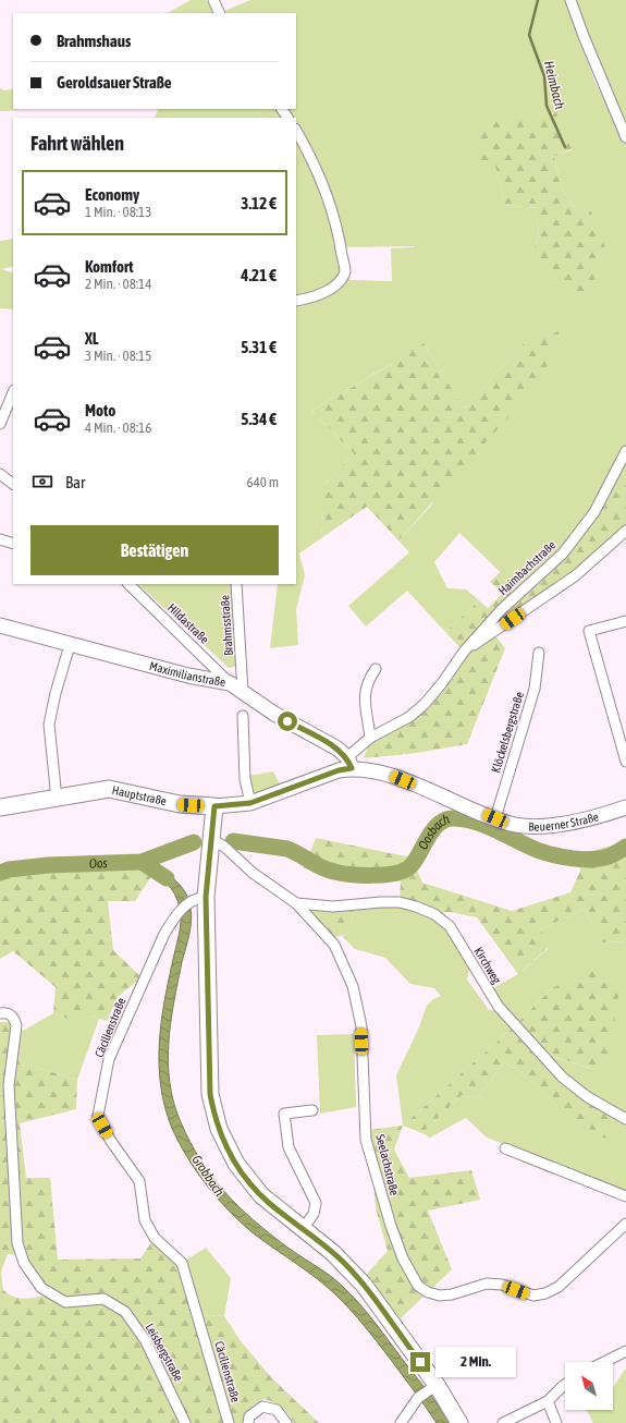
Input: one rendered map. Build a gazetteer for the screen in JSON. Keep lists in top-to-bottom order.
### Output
{
  "streets": {
    "main road": ["Maximilianstraße", "Hauptstraße", "Beuerner Straße"],
    "street": [
      "Haimbachstraße",
      "Hildastraße",
      "Brahmsstraße",
      "Klöckelsbergstraße",
      "Kirchweg",
      "Cäcilienstraße",
      "Seelachstraße",
      "Leisbergstraße"
    ]
  },
  "crossings": [
    ["Haimbachstraße", "Maximilianstraße"],
    ["Haimbachstraße", "Hauptstraße"],
    ["Haimbachstraße", "Beuerner Straße"],
    ["Hildastraße", "Maximilianstraße"],
    ["Brahmsstraße", "Maximilianstraße"],
    ["Maximilianstraße", "Hauptstraße"],
    ["Maximilianstraße", "Beuerner Straße"],
    ["Klöckelsbergstraße", "Beuerner Straße"],
    ["Hauptstraße", "Beuerner Straße"],
    ["Kirchweg", "Seelachstraße"]
  ],
  "water": [
    "Heimbach",
    "Oosbach",
    "Oos",
    "Grobbach"
  ],
  "north": "top left",
  "page": {
    "banner": ["Brahmshaus", "Geroldsauer Straße"],
    "heading": "Fahrt wählen",
    "list": [
      {
        "name": "Economy",
        "note": "1 Min. · 08:13",
        "value": "3.12 €"
      },
      {
        "name": "Komfort",
        "note": "2 Min. · 08:14",
        "value": "4.21 €"
      },
      {
        "name": "XL",
        "note": "3 Min. · 08:15",
        "value": "5.31 €"
      },
      {
        "name": "Moto",
        "note": "4 Min. · 08:16",
        "value": "5.34 €"
      }
    ],
    "pay": ["Bar", "640 m"],
    "buttons": "Bestätigen",
    "bubble": "2 Min."
  }
}
